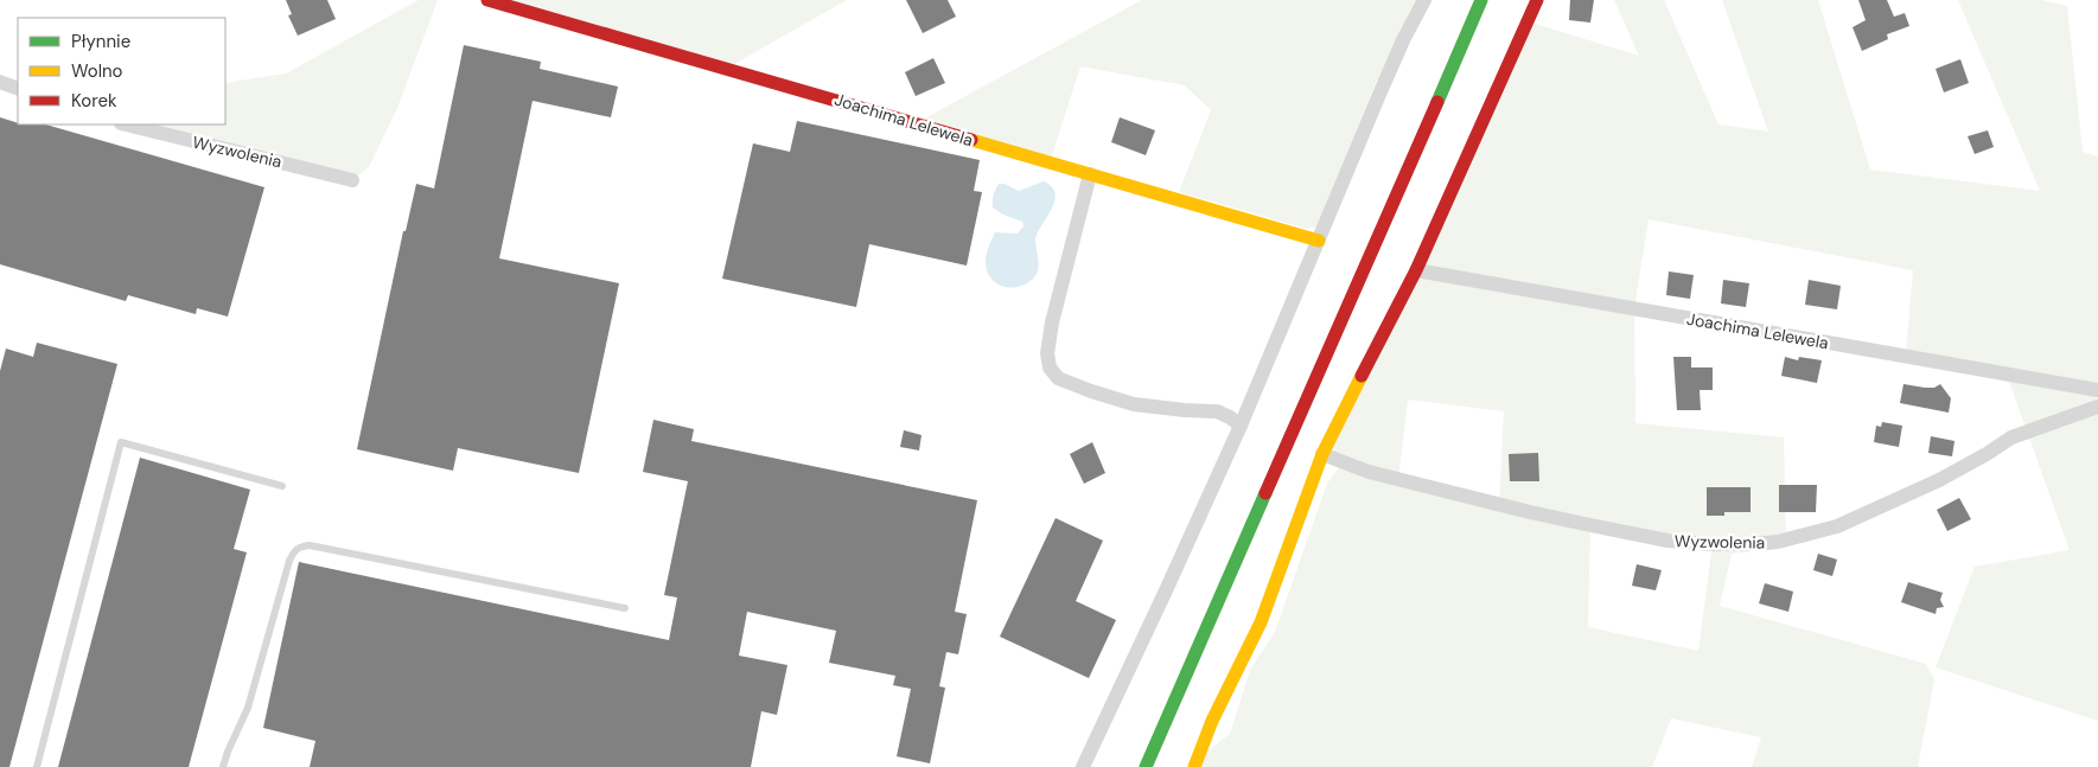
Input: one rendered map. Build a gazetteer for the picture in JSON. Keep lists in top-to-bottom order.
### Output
{
  "streets": {
    "main road": ["Joachima Lelewela"],
    "street": ["Wyzwolenia"]
  },
  "legend": ["Płynnie", "Wolno", "Korek"]
}
